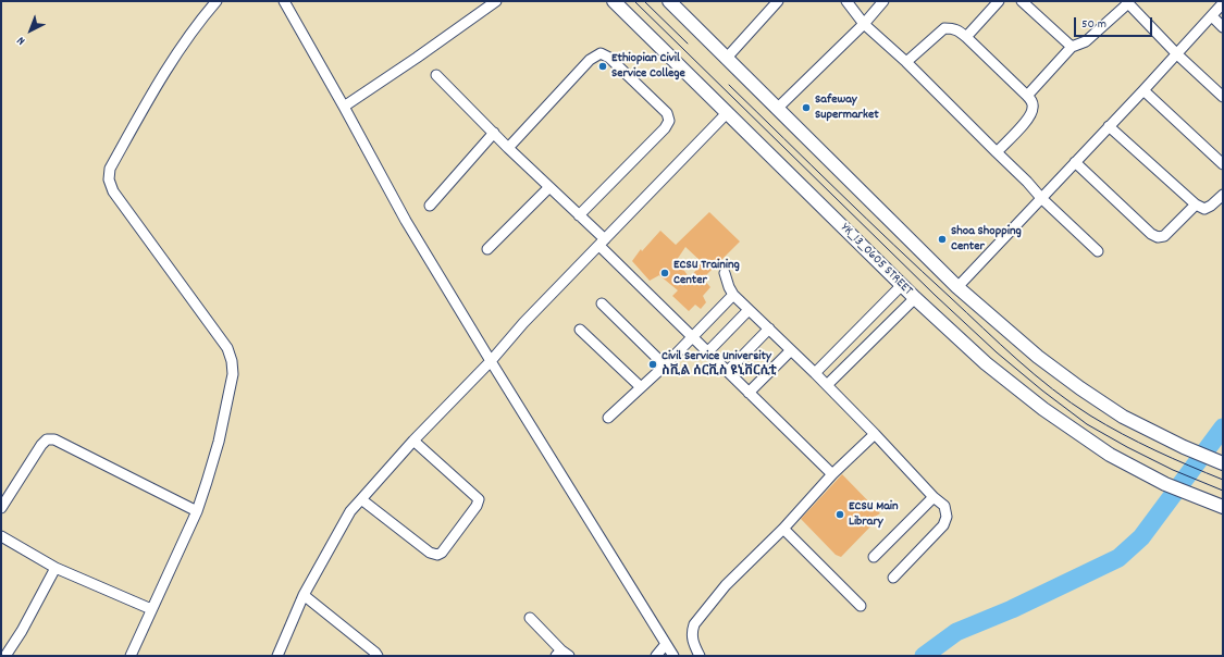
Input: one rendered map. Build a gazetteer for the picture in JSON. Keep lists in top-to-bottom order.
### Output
{
  "streets": {
    "main road": ["YK_13_0605 STREET"]
  },
  "places": [
    "Ethiopian Civil Service College",
    "Safeway Supermarket",
    "Shoa Shopping Center",
    "ECSU Training Center",
    "Civil Service University ስቪል ሰርቪስ ዩኒቨርሲቲ",
    "ECSU Main Library"
  ],
  "scale_bar": "50 m",
  "north": "bottom left"
}
